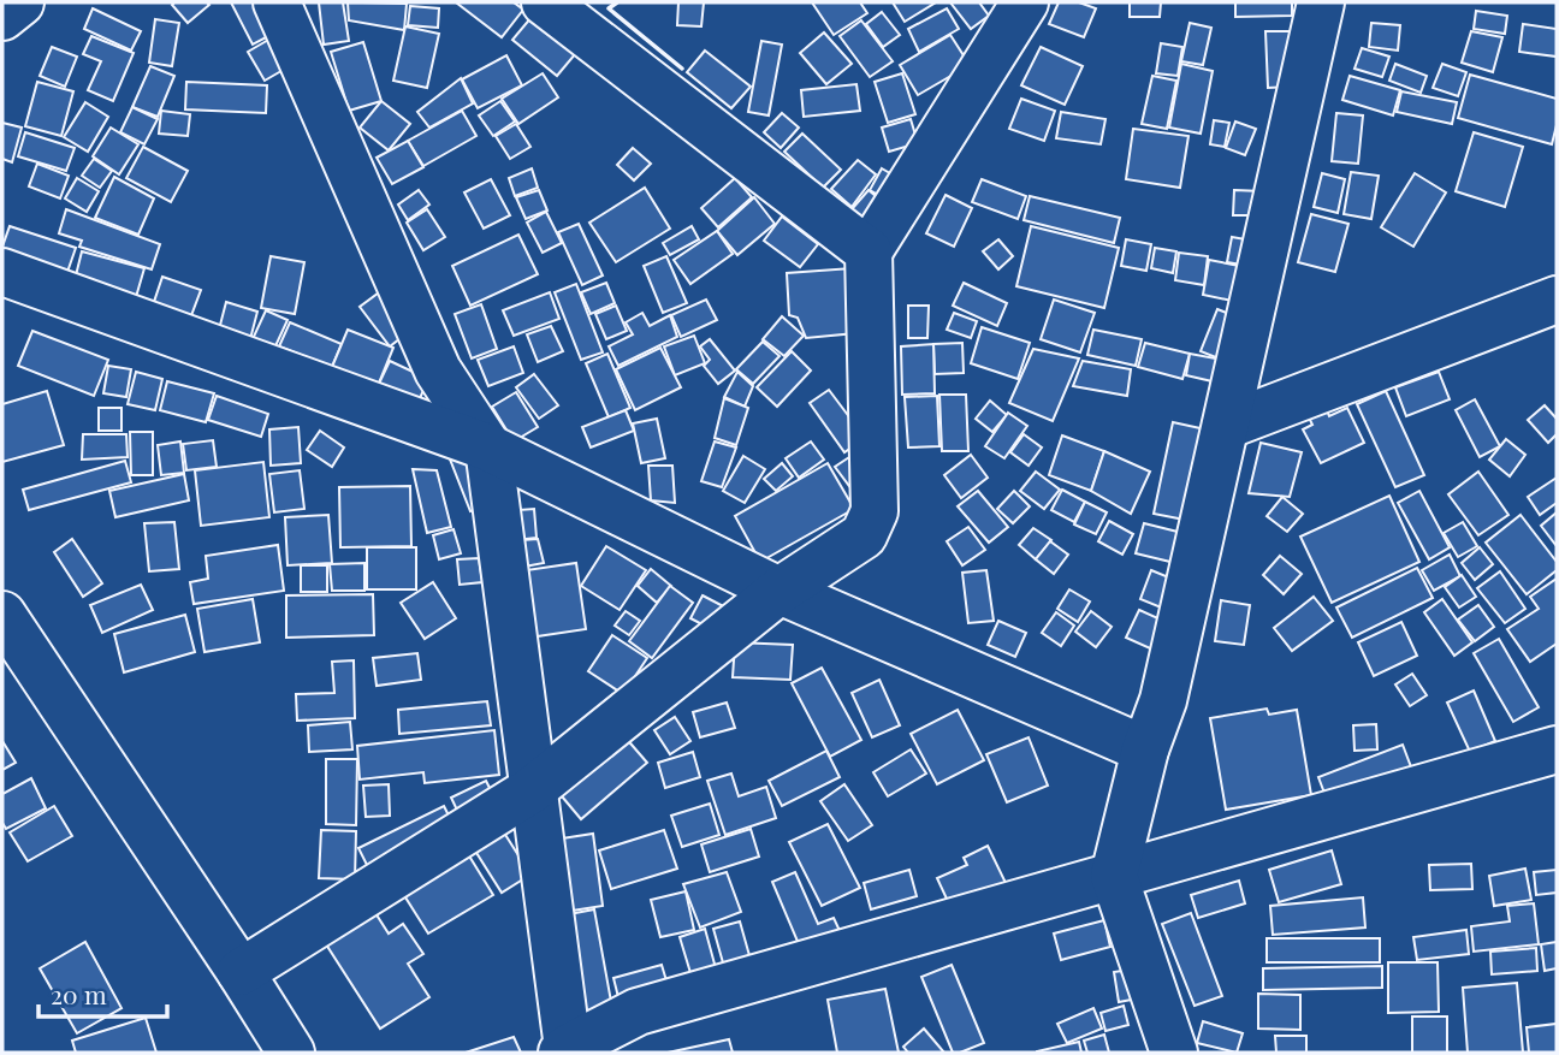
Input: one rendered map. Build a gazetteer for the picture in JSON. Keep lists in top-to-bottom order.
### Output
{
  "scale_bar": "20 m"
}
